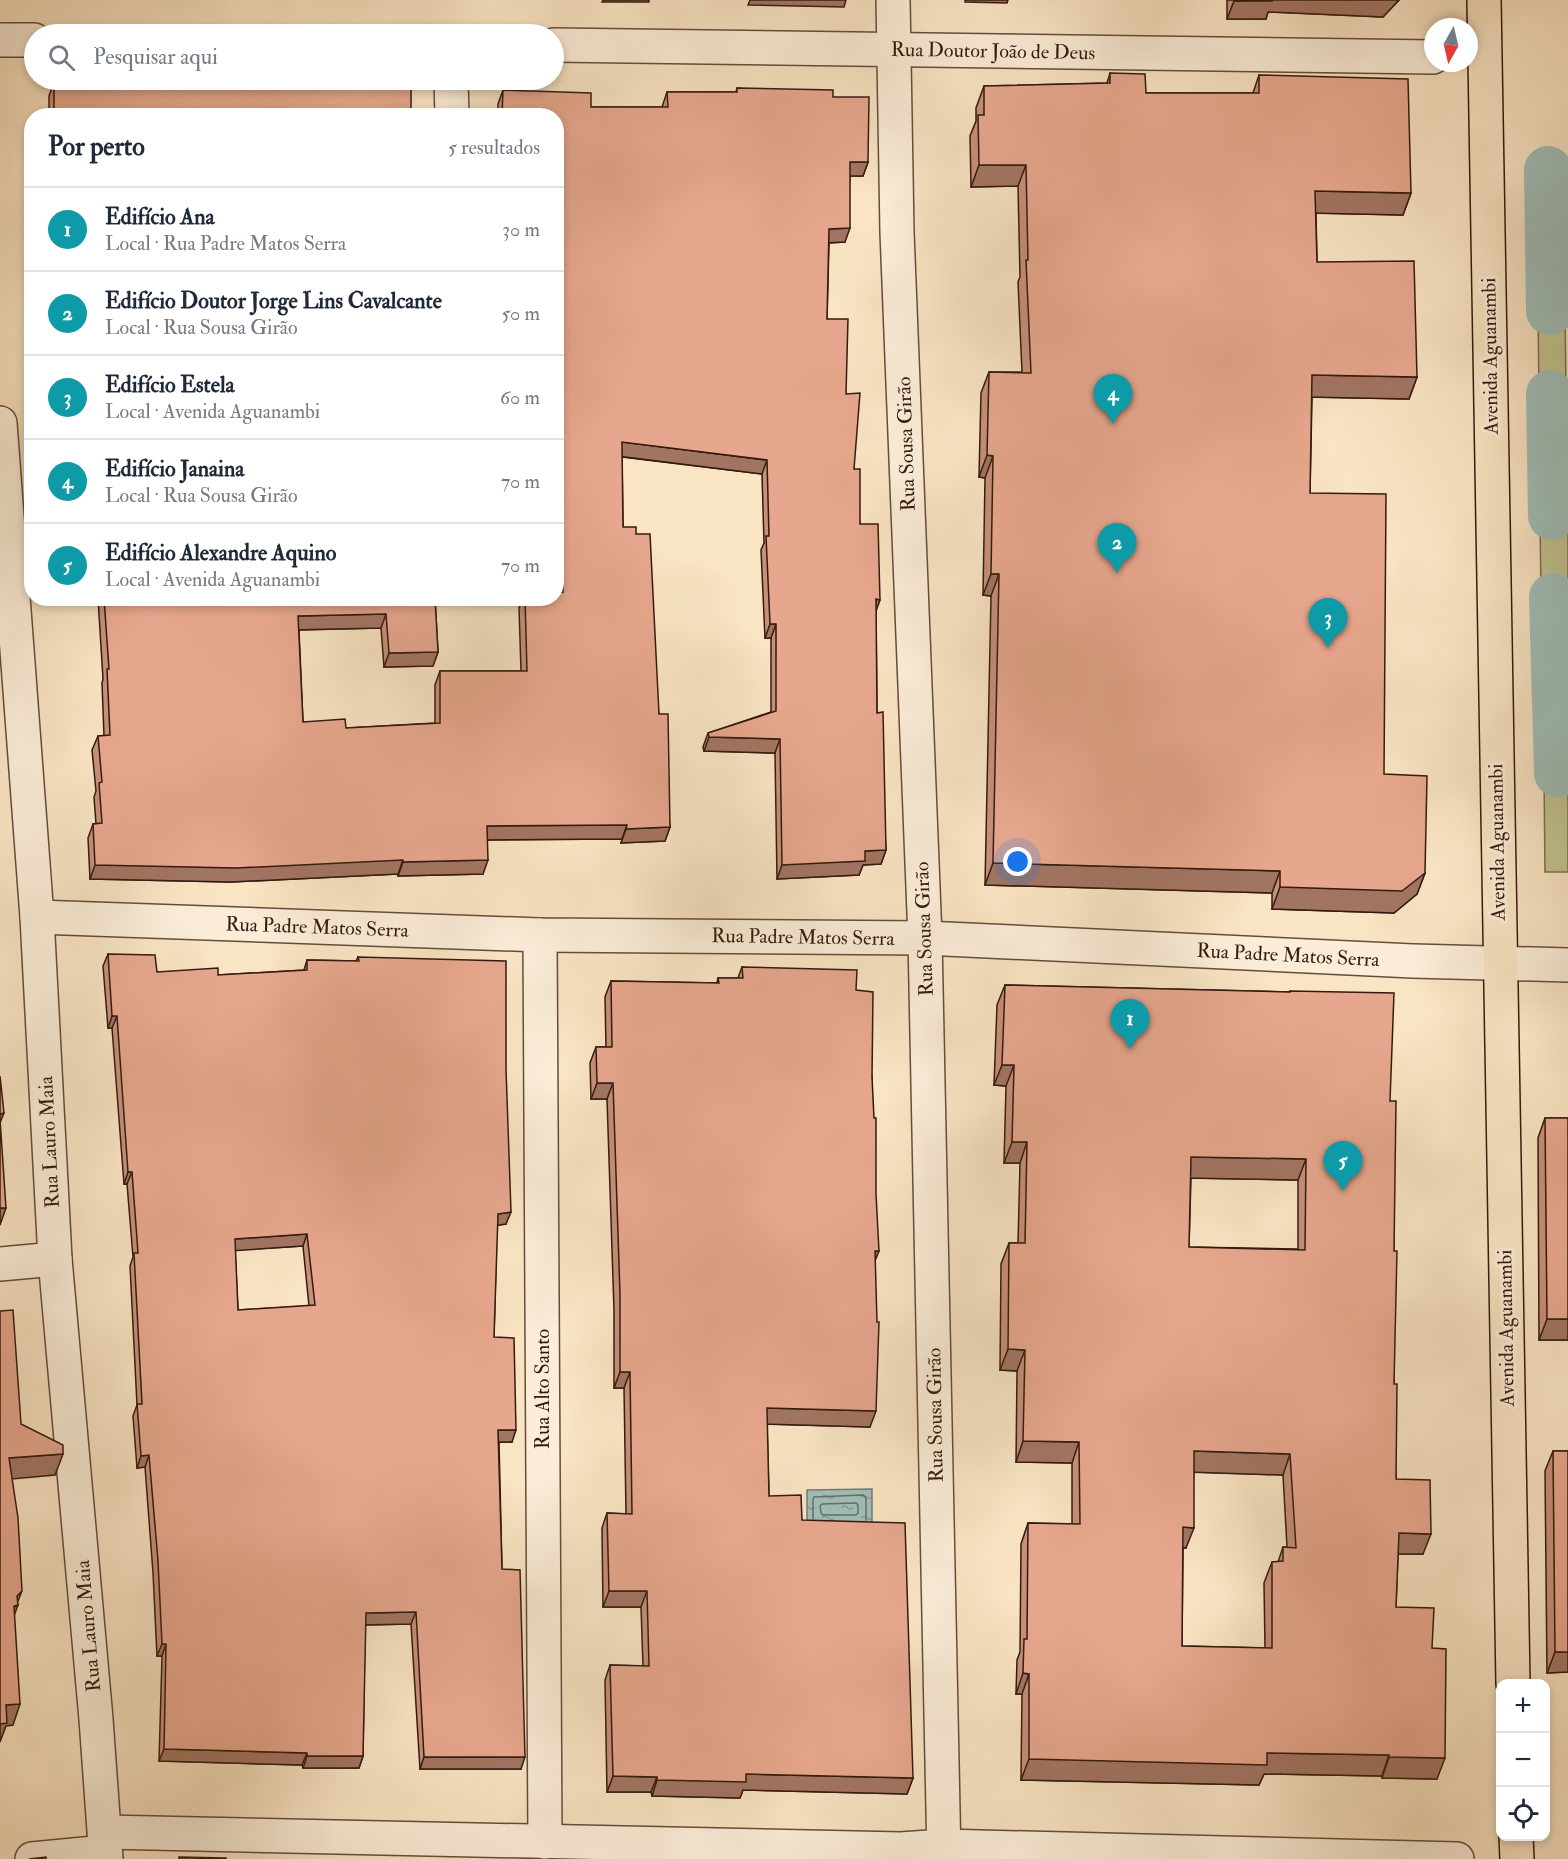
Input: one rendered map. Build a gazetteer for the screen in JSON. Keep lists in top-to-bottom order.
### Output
{
  "streets": {
    "main road": ["Avenida Aguanambi"],
    "street": [
      "Rua Doutor João de Deus",
      "Rua Sousa Girão",
      "Rua Padre Matos Serra",
      "Rua Lauro Maia",
      "Rua Alto Santo"
    ]
  },
  "crossings": [
    ["Rua Doutor João de Deus", "Rua Sousa Girão"],
    ["Avenida Aguanambi", "Rua Padre Matos Serra"],
    ["Rua Sousa Girão", "Rua Padre Matos Serra"],
    ["Rua Padre Matos Serra", "Rua Lauro Maia"],
    ["Rua Padre Matos Serra", "Rua Alto Santo"]
  ],
  "north": "bottom",
  "page": {
    "search": "Pesquisar aqui",
    "heading": ["Por perto", "5 resultados"],
    "list": [
      {
        "mark": "1",
        "name": "Edifício Ana",
        "note": "Local · Rua Padre Matos Serra",
        "value": "30 m"
      },
      {
        "mark": "2",
        "name": "Edifício Doutor Jorge Lins Cavalcante",
        "note": "Local · Rua Sousa Girão",
        "value": "50 m"
      },
      {
        "mark": "3",
        "name": "Edifício Estela",
        "note": "Local · Avenida Aguanambi",
        "value": "60 m"
      },
      {
        "mark": "4",
        "name": "Edifício Janaina",
        "note": "Local · Rua Sousa Girão",
        "value": "70 m"
      },
      {
        "mark": "5",
        "name": "Edifício Alexandre Aquino",
        "note": "Local · Avenida Aguanambi",
        "value": "70 m"
      }
    ],
    "pins": [
      "4",
      "2",
      "3",
      "1",
      "5"
    ],
    "map_buttons": ["+", "−"]
  }
}
